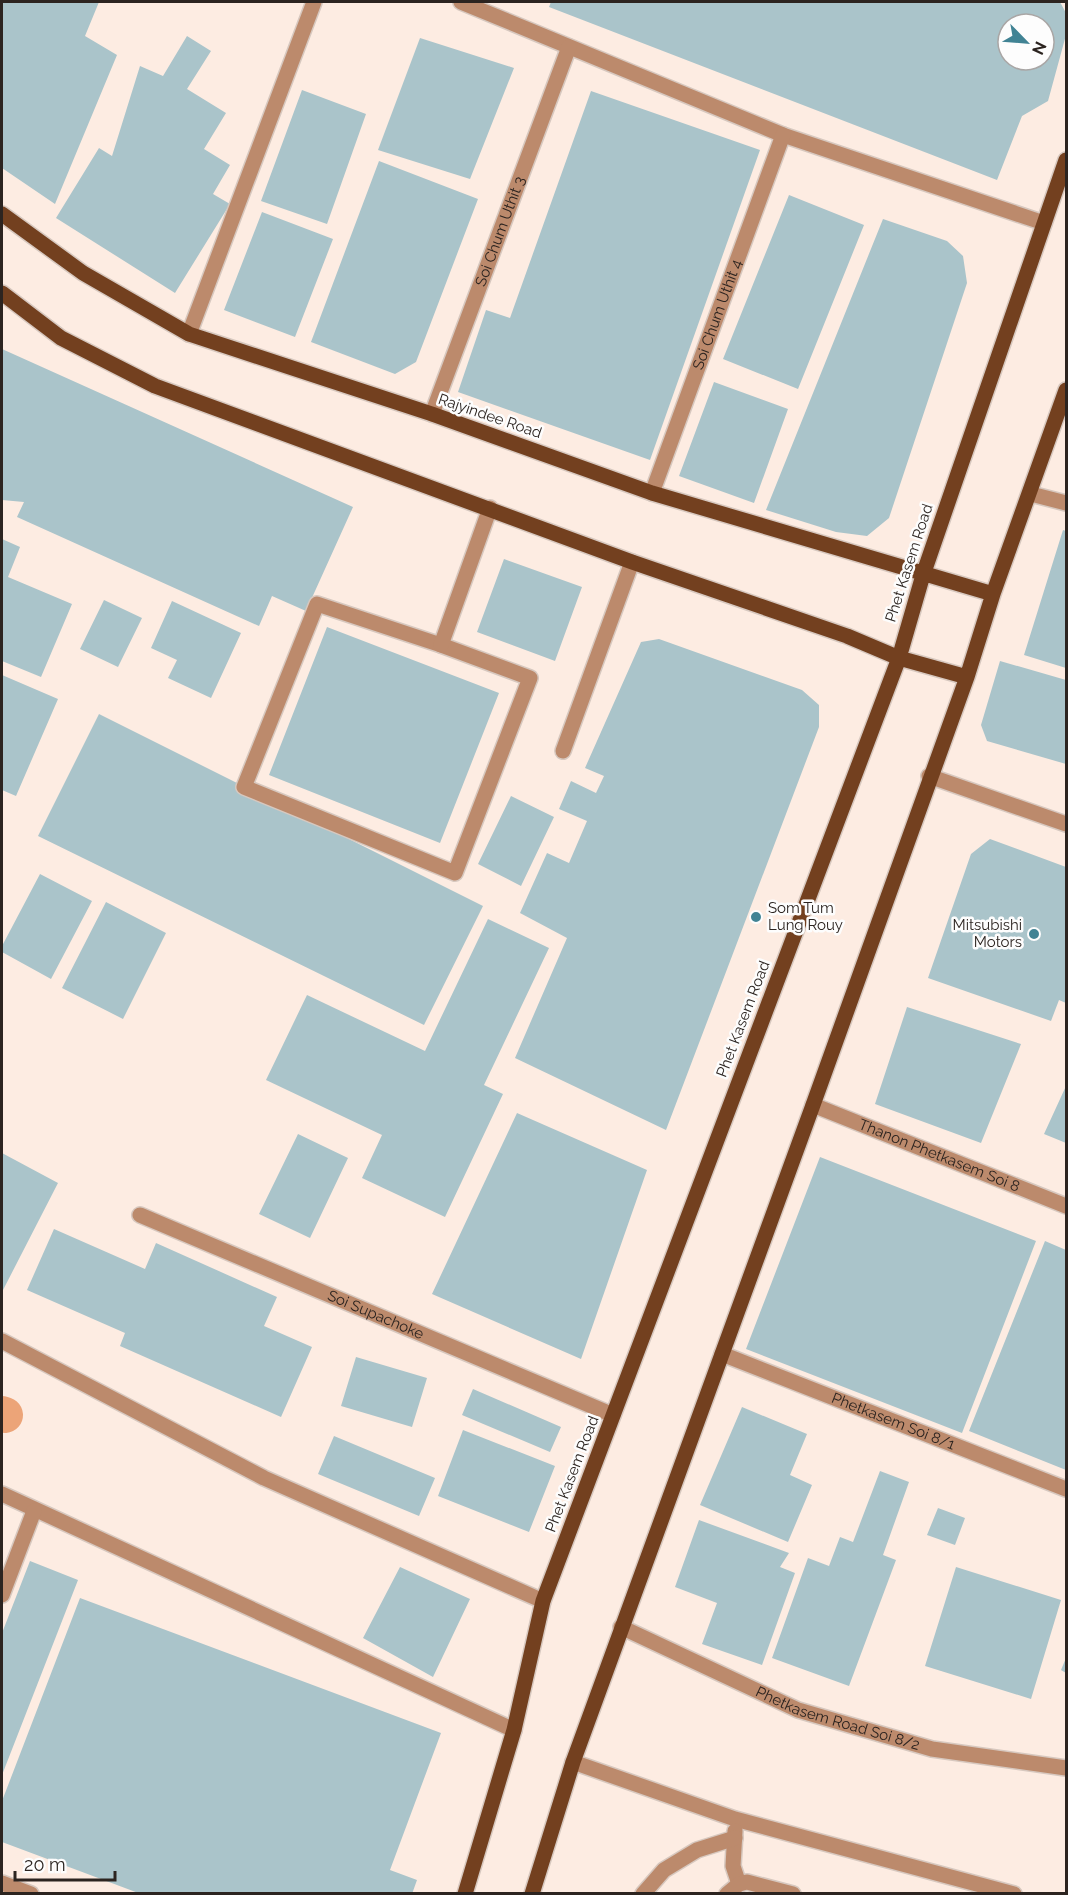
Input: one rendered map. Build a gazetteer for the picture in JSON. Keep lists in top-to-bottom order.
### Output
{
  "streets": {
    "main road": ["Rajyindee Road", "Phet Kasem Road"],
    "street": [
      "Soi Chum Uthit 3",
      "Soi Chum Uthit 4",
      "Thanon Phetkasem Soi 8",
      "Soi Supachoke",
      "Phetkasem Soi 8/1",
      "Phetkasem Road Soi 8/2"
    ]
  },
  "crossings": [
    ["Soi Chum Uthit 3", "Rajyindee Road"],
    ["Soi Chum Uthit 4", "Rajyindee Road"],
    ["Rajyindee Road", "Phet Kasem Road"],
    ["Phet Kasem Road", "Soi Supachoke"]
  ],
  "places": ["Som Tum Lung Rouy", "Mitsubishi Motors"],
  "scale_bar": "20 m",
  "north": "bottom right"
}
